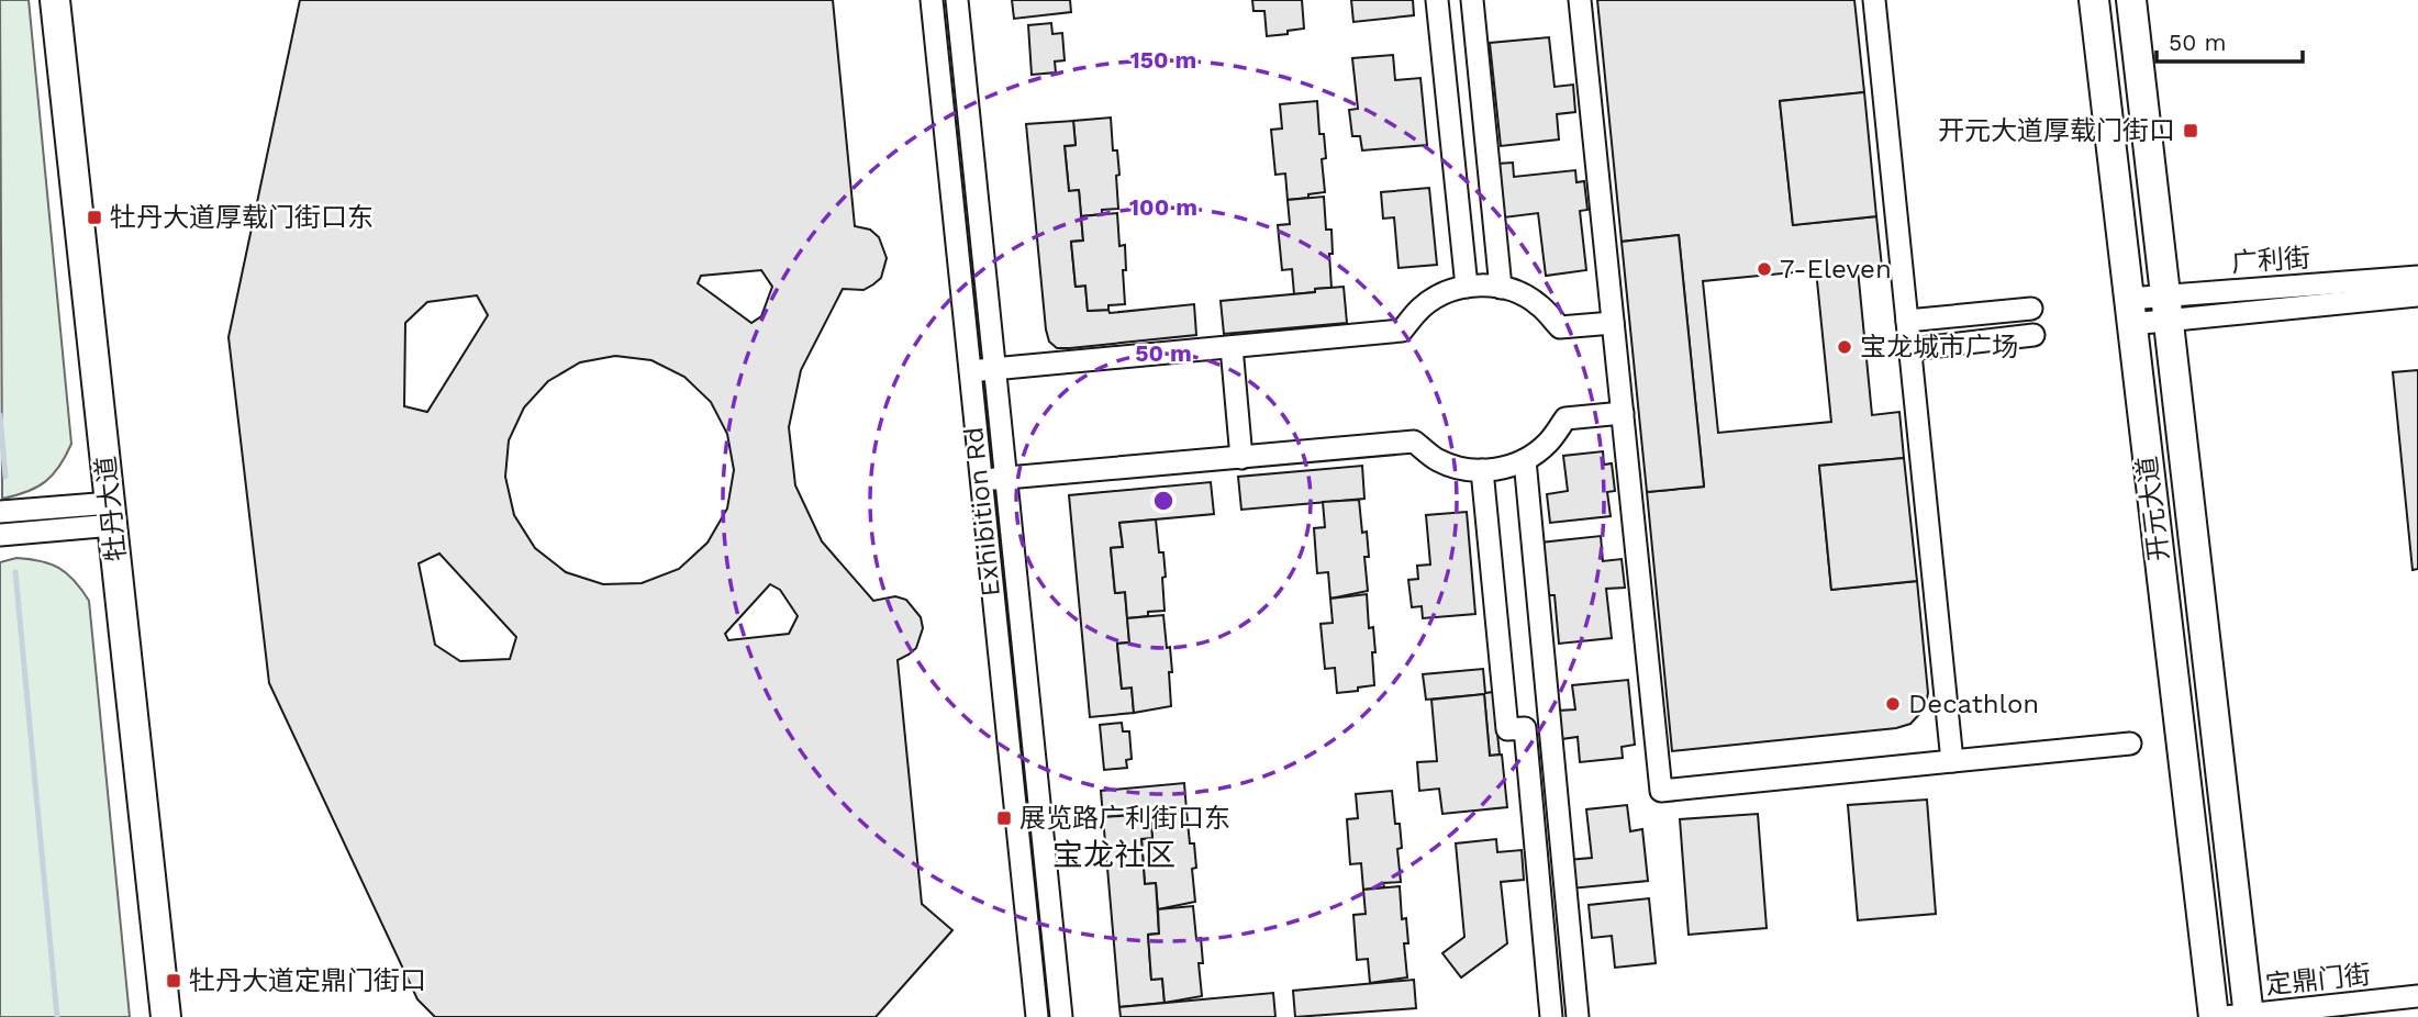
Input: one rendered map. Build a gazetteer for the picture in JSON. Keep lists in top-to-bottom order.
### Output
{
  "streets": {
    "main road": ["牡丹大道", "开元大道"],
    "street": ["广利街", "Exhibition Rd", "定鼎门街"]
  },
  "crossings": [
    ["广利街", "开元大道"],
    ["开元大道", "定鼎门街"]
  ],
  "districts": ["宝龙社区"],
  "places": {
    "transit": [
      "开元大道厚载门街口",
      "牡丹大道厚载门街口东",
      "展览路广利街口东",
      "牡丹大道定鼎门街口"
    ],
    "other": ["7-Eleven", "宝龙城市广场", "Decathlon"]
  },
  "scale_bar": "50 m",
  "rings": ["150 m", "100 m", "50 m"]
}
